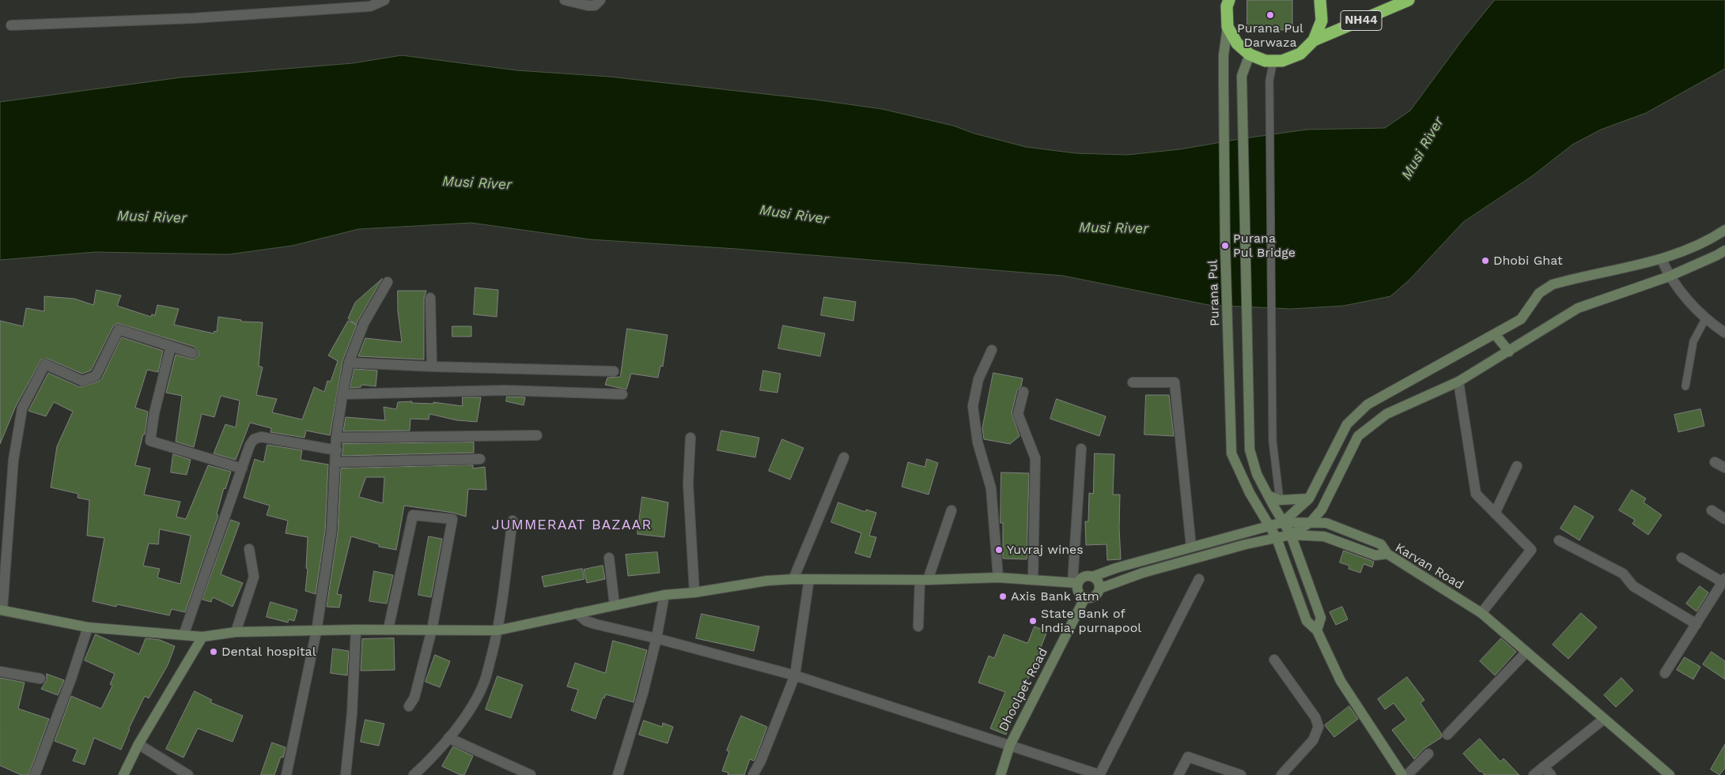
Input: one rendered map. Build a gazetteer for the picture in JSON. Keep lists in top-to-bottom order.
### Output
{
  "streets": {
    "highway": ["NH44"],
    "main road": ["Purana Pul", "Karvan Road", "Dhoolpet Road"]
  },
  "crossings": [
    ["NH44", "Purana Pul"],
    ["Karvan Road", "Dhoolpet Road"]
  ],
  "districts": ["JUMMERAAT BAZAAR"],
  "water": ["Musi River"],
  "places": [
    "Purana Pul Darwaza",
    "Purana Pul Bridge",
    "Dhobi Ghat",
    "Yuvraj wines",
    "Axis Bank atm",
    "State Bank of India, purnapool",
    "Dental hospital"
  ]
}
